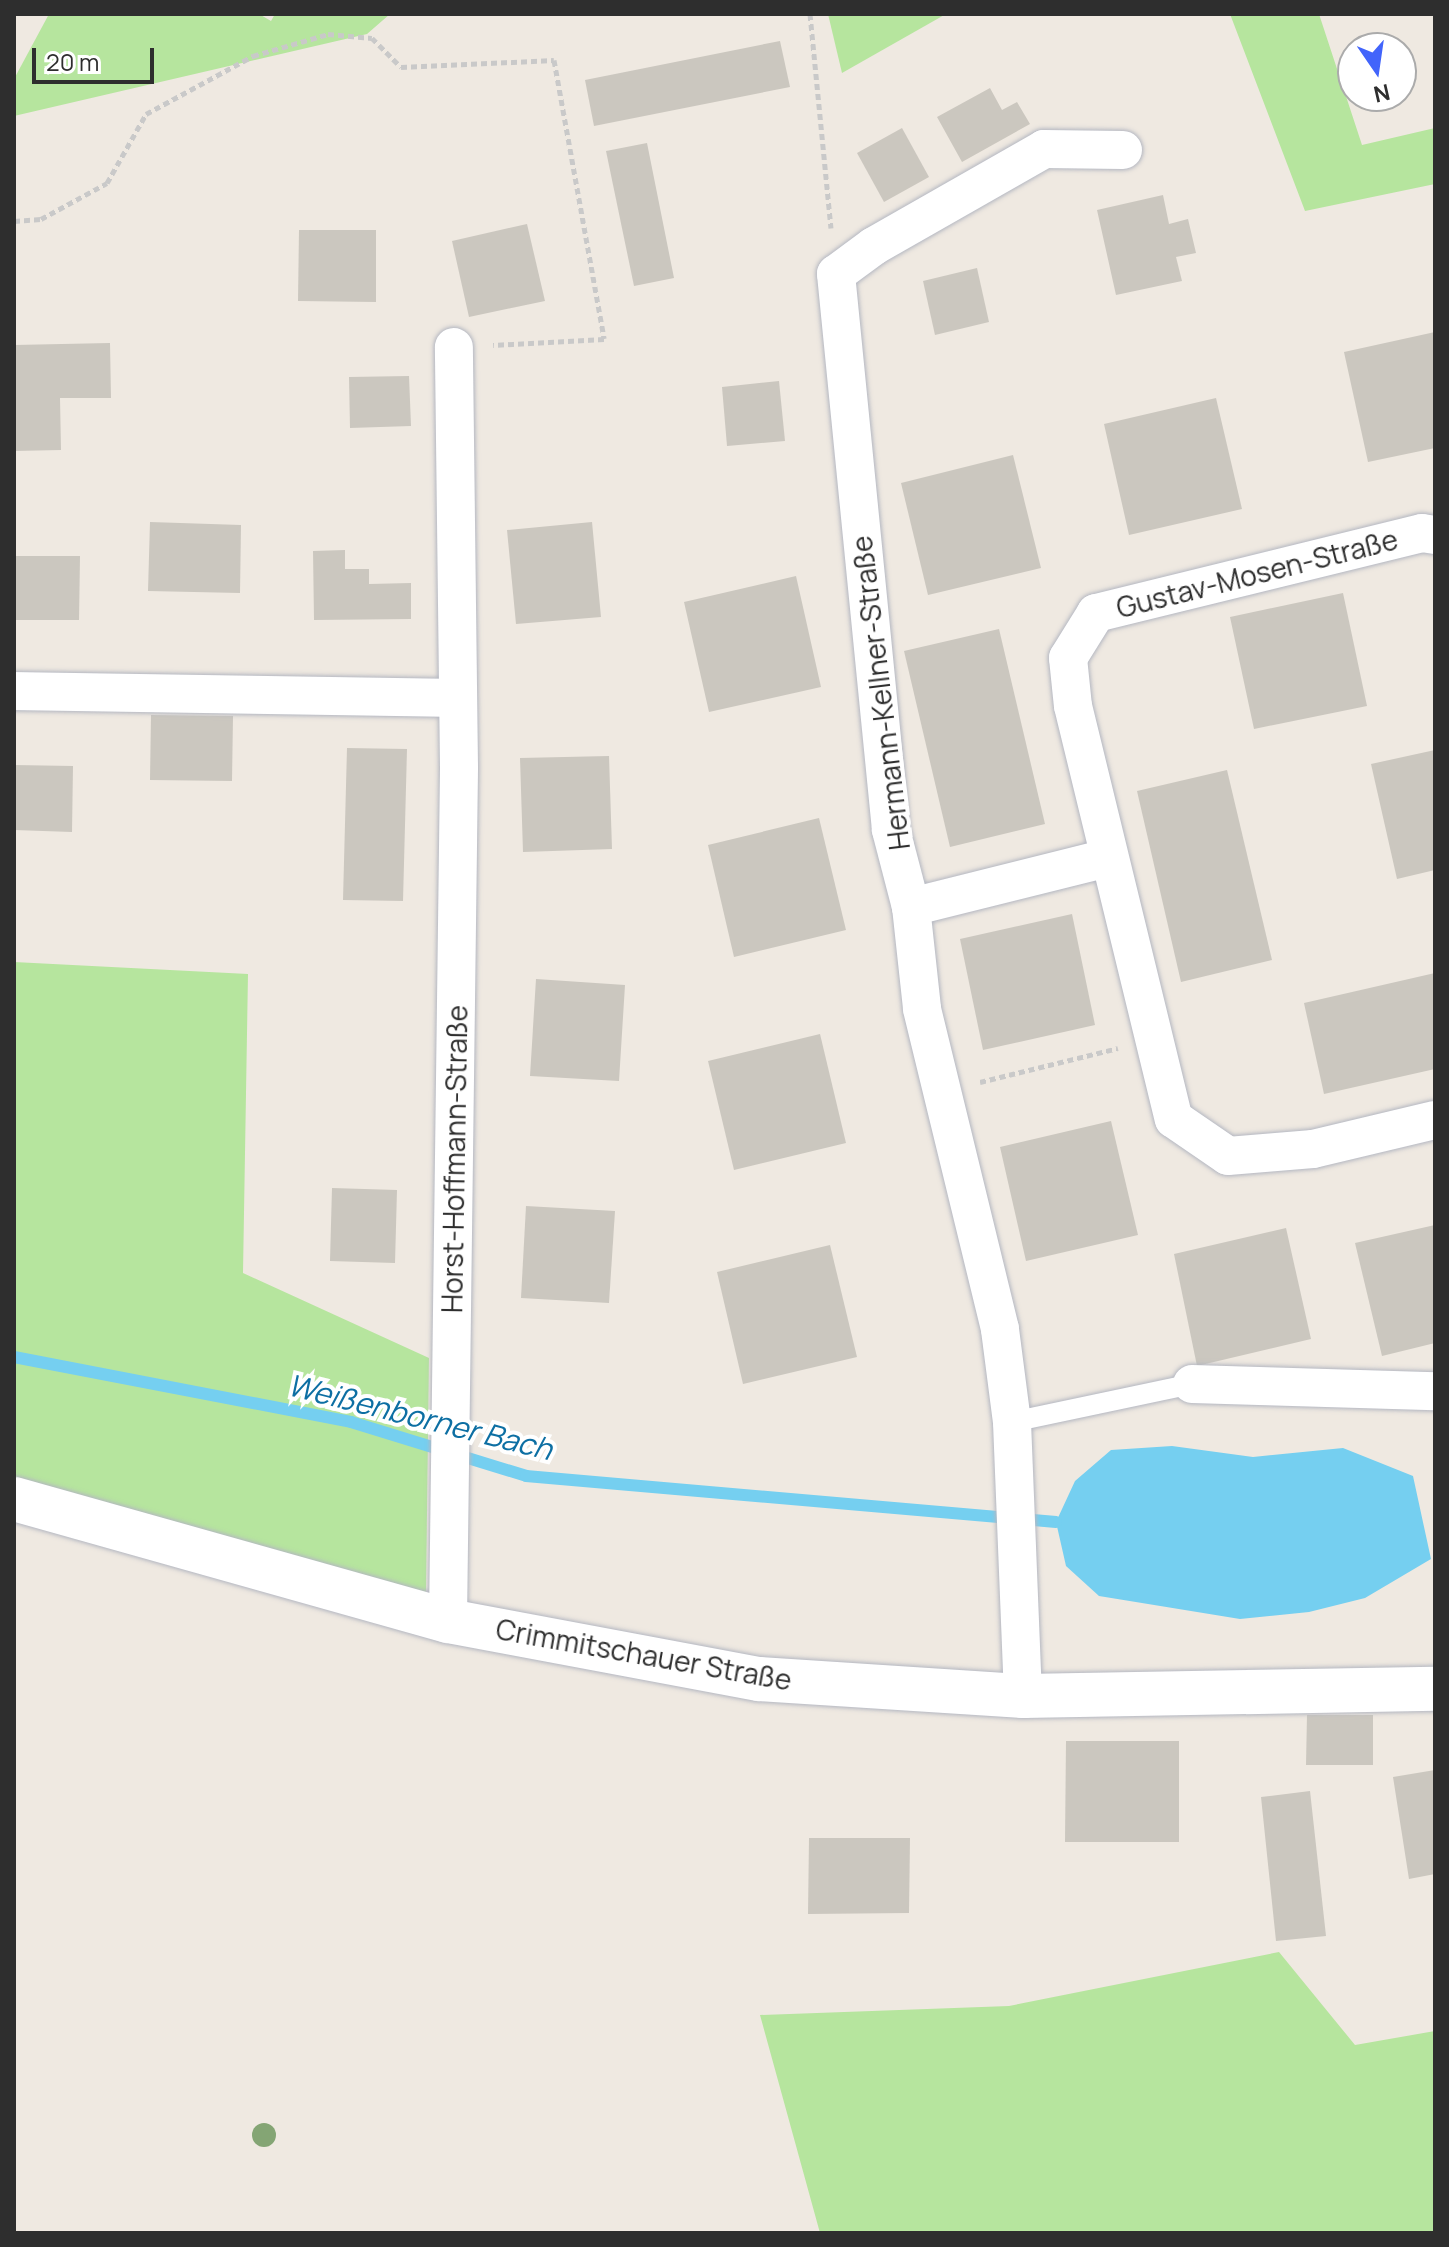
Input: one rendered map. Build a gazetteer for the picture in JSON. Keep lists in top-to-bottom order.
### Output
{
  "streets": {
    "main road": ["Crimmitschauer Straße"],
    "street": ["Gustav-Mosen-Straße", "Hermann-Kellner-Straße", "Horst-Hoffmann-Straße"]
  },
  "crossings": [
    ["Hermann-Kellner-Straße", "Crimmitschauer Straße"],
    ["Horst-Hoffmann-Straße", "Crimmitschauer Straße"]
  ],
  "water": ["Weißenborner Bach"],
  "scale_bar": "20 m",
  "north": "bottom"
}
